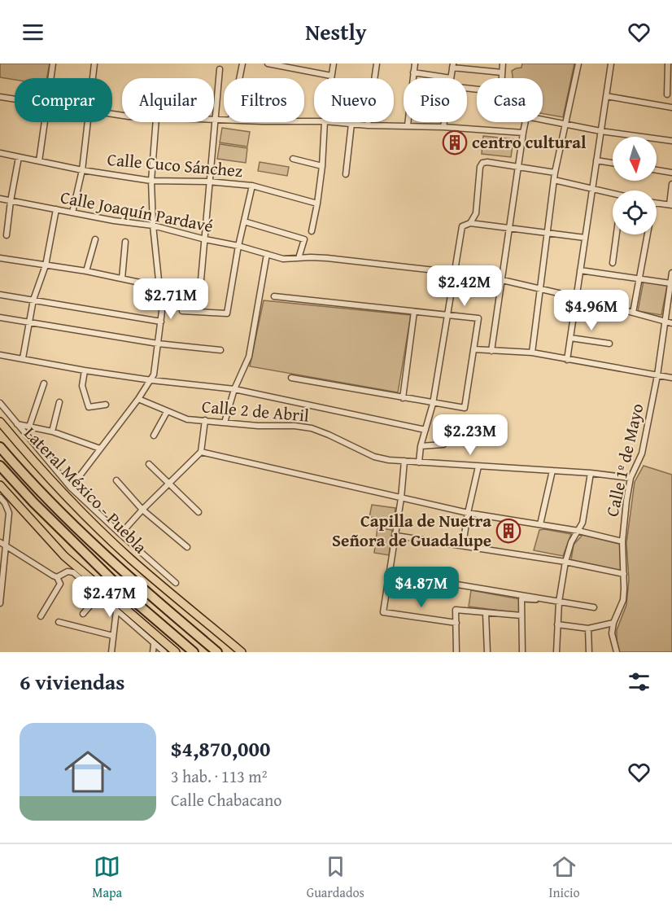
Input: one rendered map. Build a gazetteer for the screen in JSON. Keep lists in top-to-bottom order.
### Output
{
  "streets": {
    "highway": ["Lateral México - Puebla"],
    "street": [
      "Calle Cuco Sánchez",
      "Calle Joaquín Pardavé",
      "Calle 2 de Abril",
      "Calle 1º de Mayo"
    ]
  },
  "crossings": [
    ["Calle Joaquín Pardavé", "Calle 1º de Mayo"],
    ["Calle 2 de Abril", "Calle 1º de Mayo"]
  ],
  "places": {
    "building": ["centro cultural", "Capilla de Nuetra Señora de Guadalupe"]
  },
  "north": "bottom",
  "page": {
    "header": "Nestly",
    "chip": [
      "Comprar",
      "Alquilar",
      "Filtros",
      "Nuevo",
      "Piso",
      "Casa"
    ],
    "price": [
      "$2.42M",
      "$2.71M",
      "$4.96M",
      "$2.23M",
      "$4.87M",
      "$2.47M"
    ],
    "heading": "6 viviendas",
    "list": [
      {
        "name": "$4,870,000",
        "note": "3 hab. · 113 m² · Calle Chabacano"
      }
    ],
    "tabs": ["Mapa", "Guardados", "Inicio"]
  }
}
